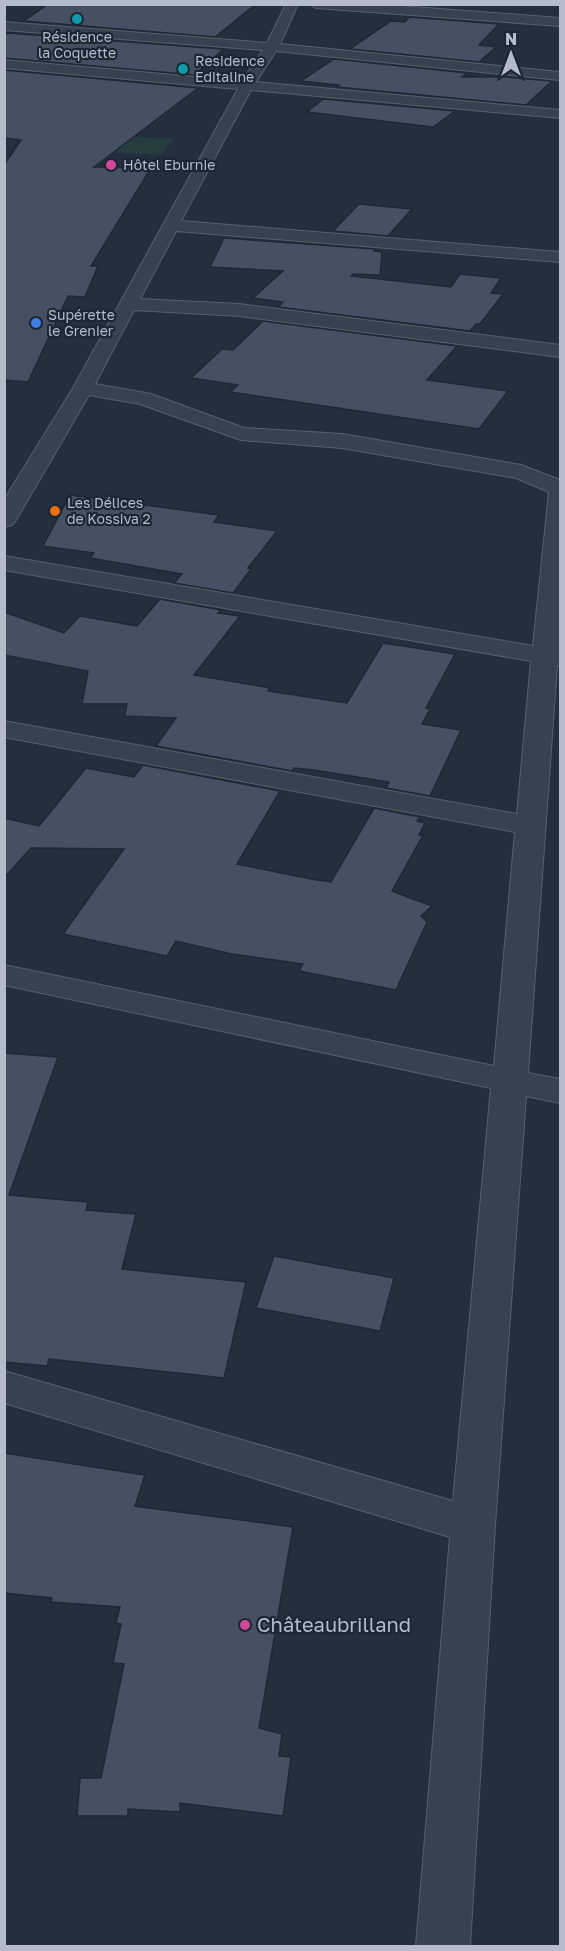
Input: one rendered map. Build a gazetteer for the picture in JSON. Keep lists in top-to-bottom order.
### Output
{
  "places": [
    "Résidence la Coquette",
    "Residence Editaline",
    "Hôtel Eburnie",
    "Supérette le Grenier",
    "Les Délices de Kossiva 2",
    "Châteaubrilland"
  ],
  "north": "top"
}
